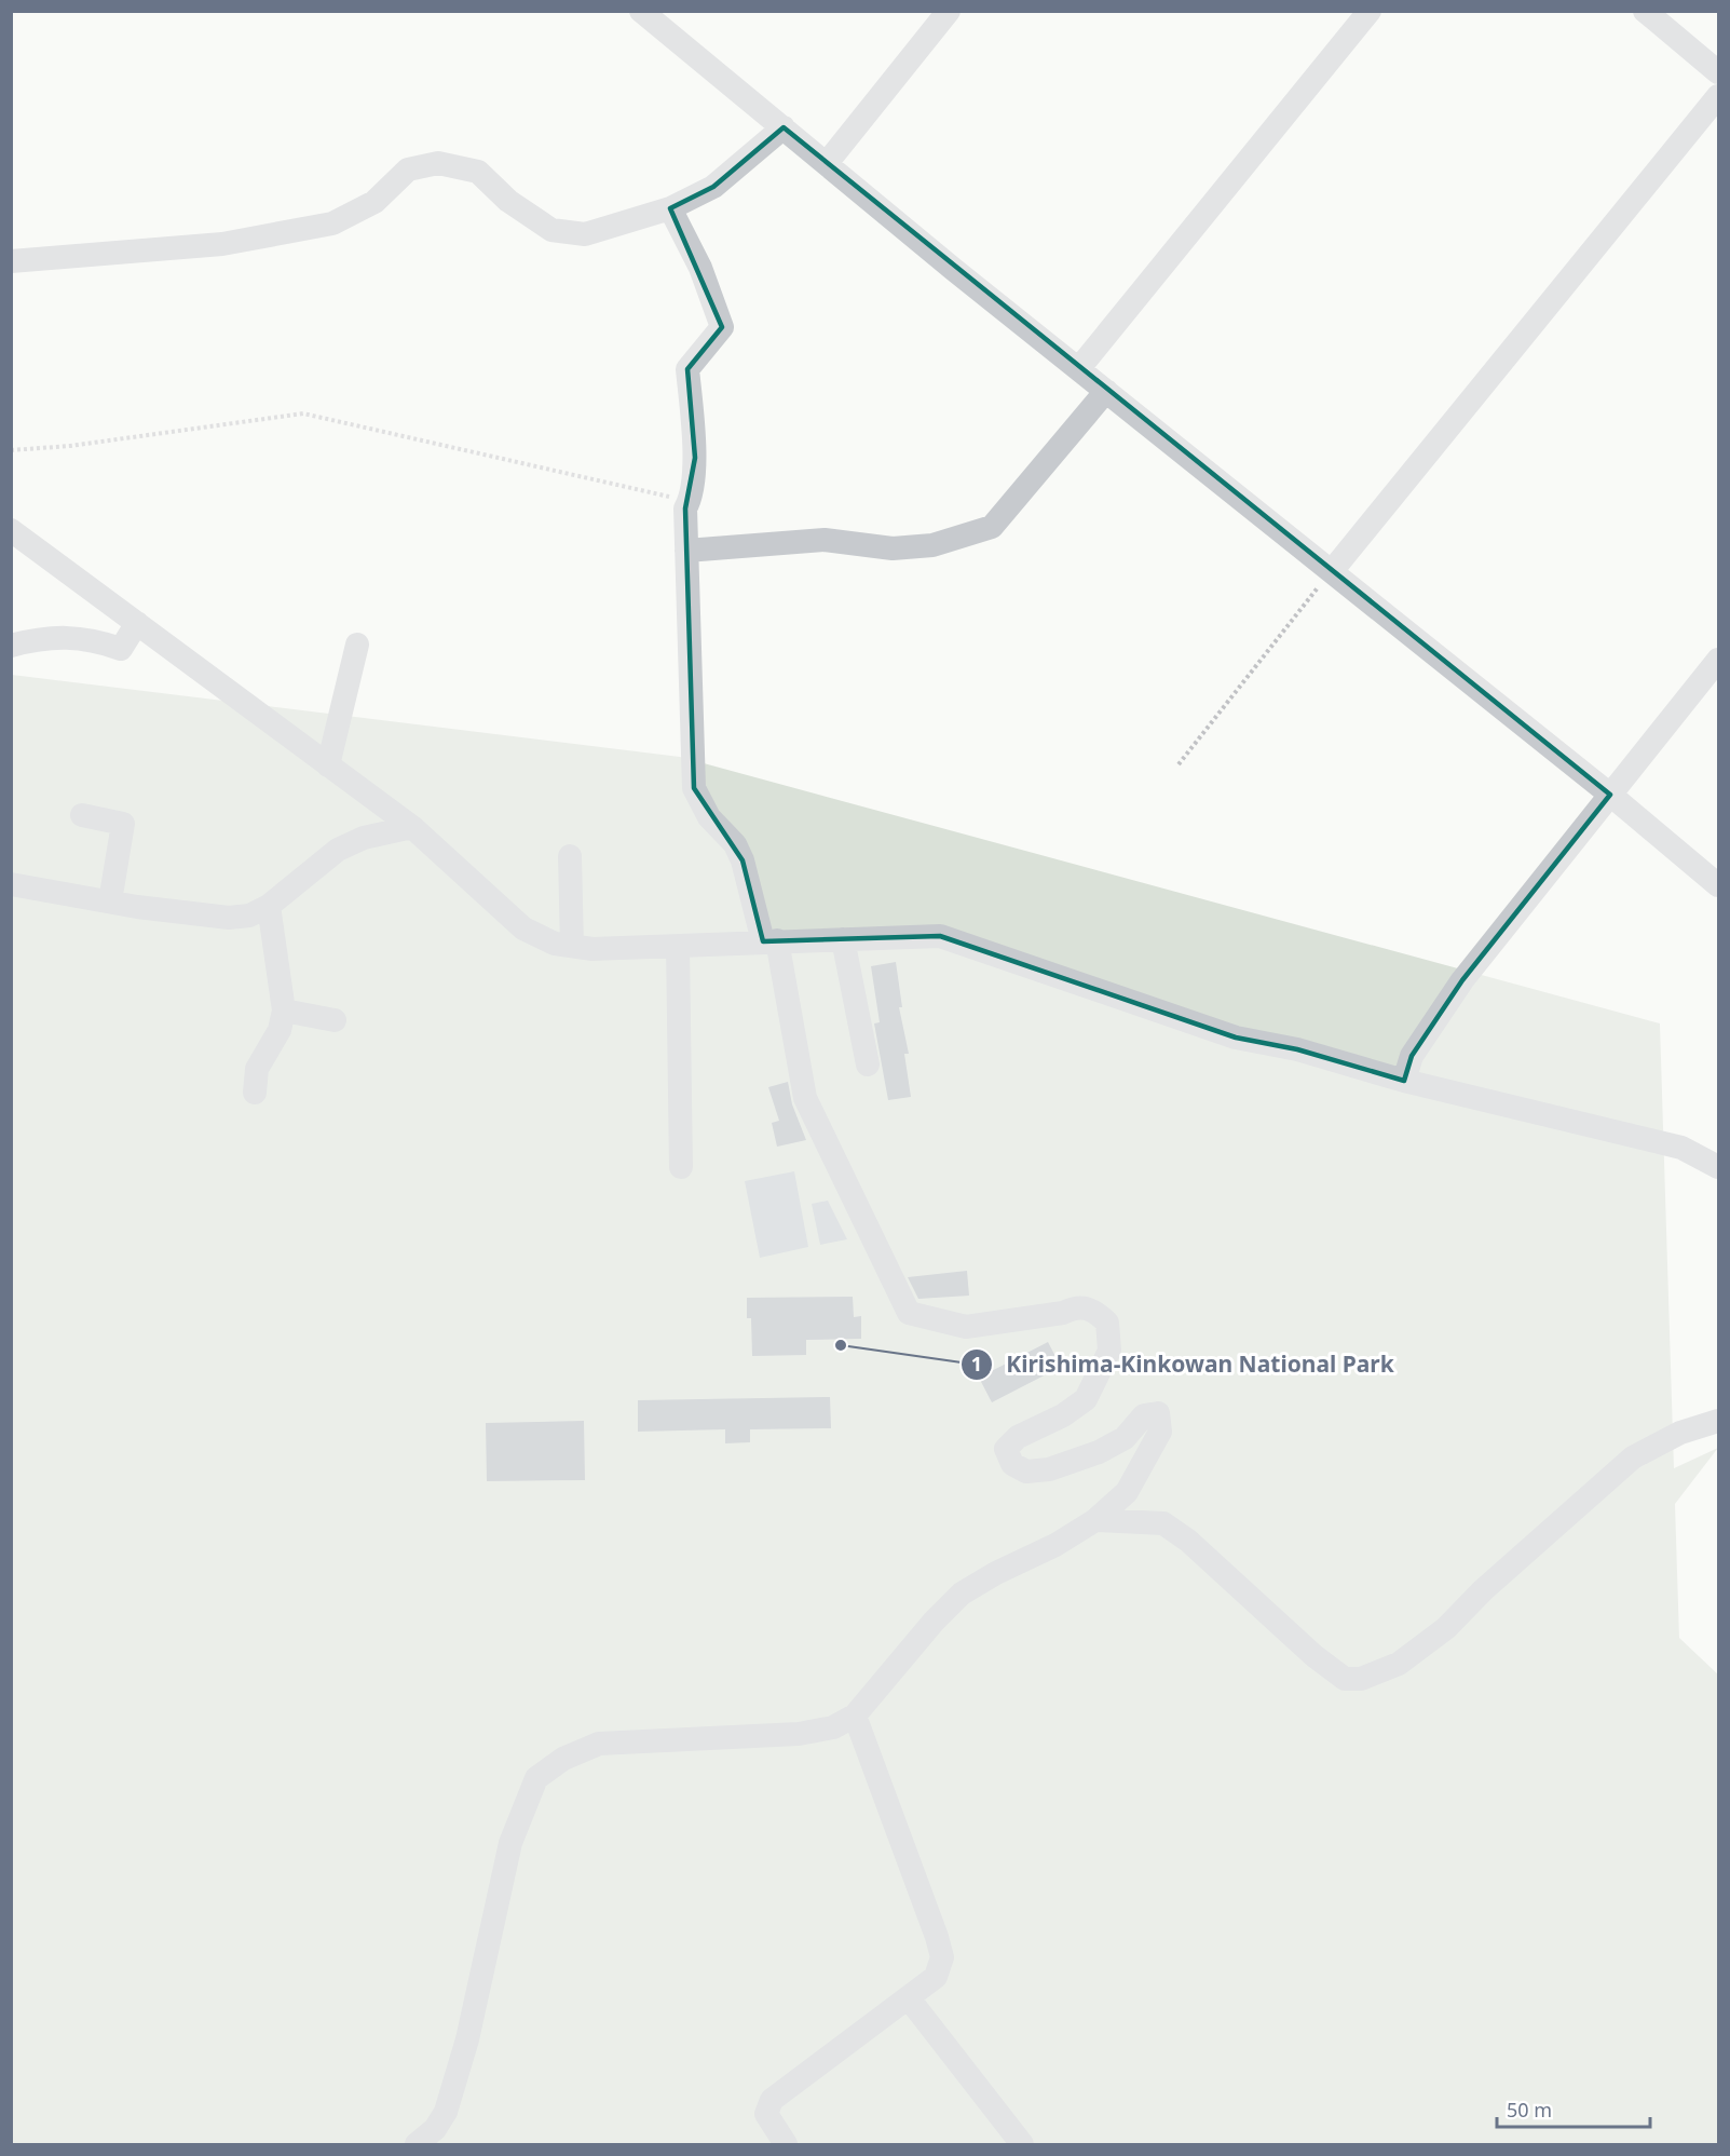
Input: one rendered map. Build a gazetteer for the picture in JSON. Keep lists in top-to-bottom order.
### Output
{
  "places": ["Kirishima-Kinkowan National Park"],
  "scale_bar": "50 m"
}
